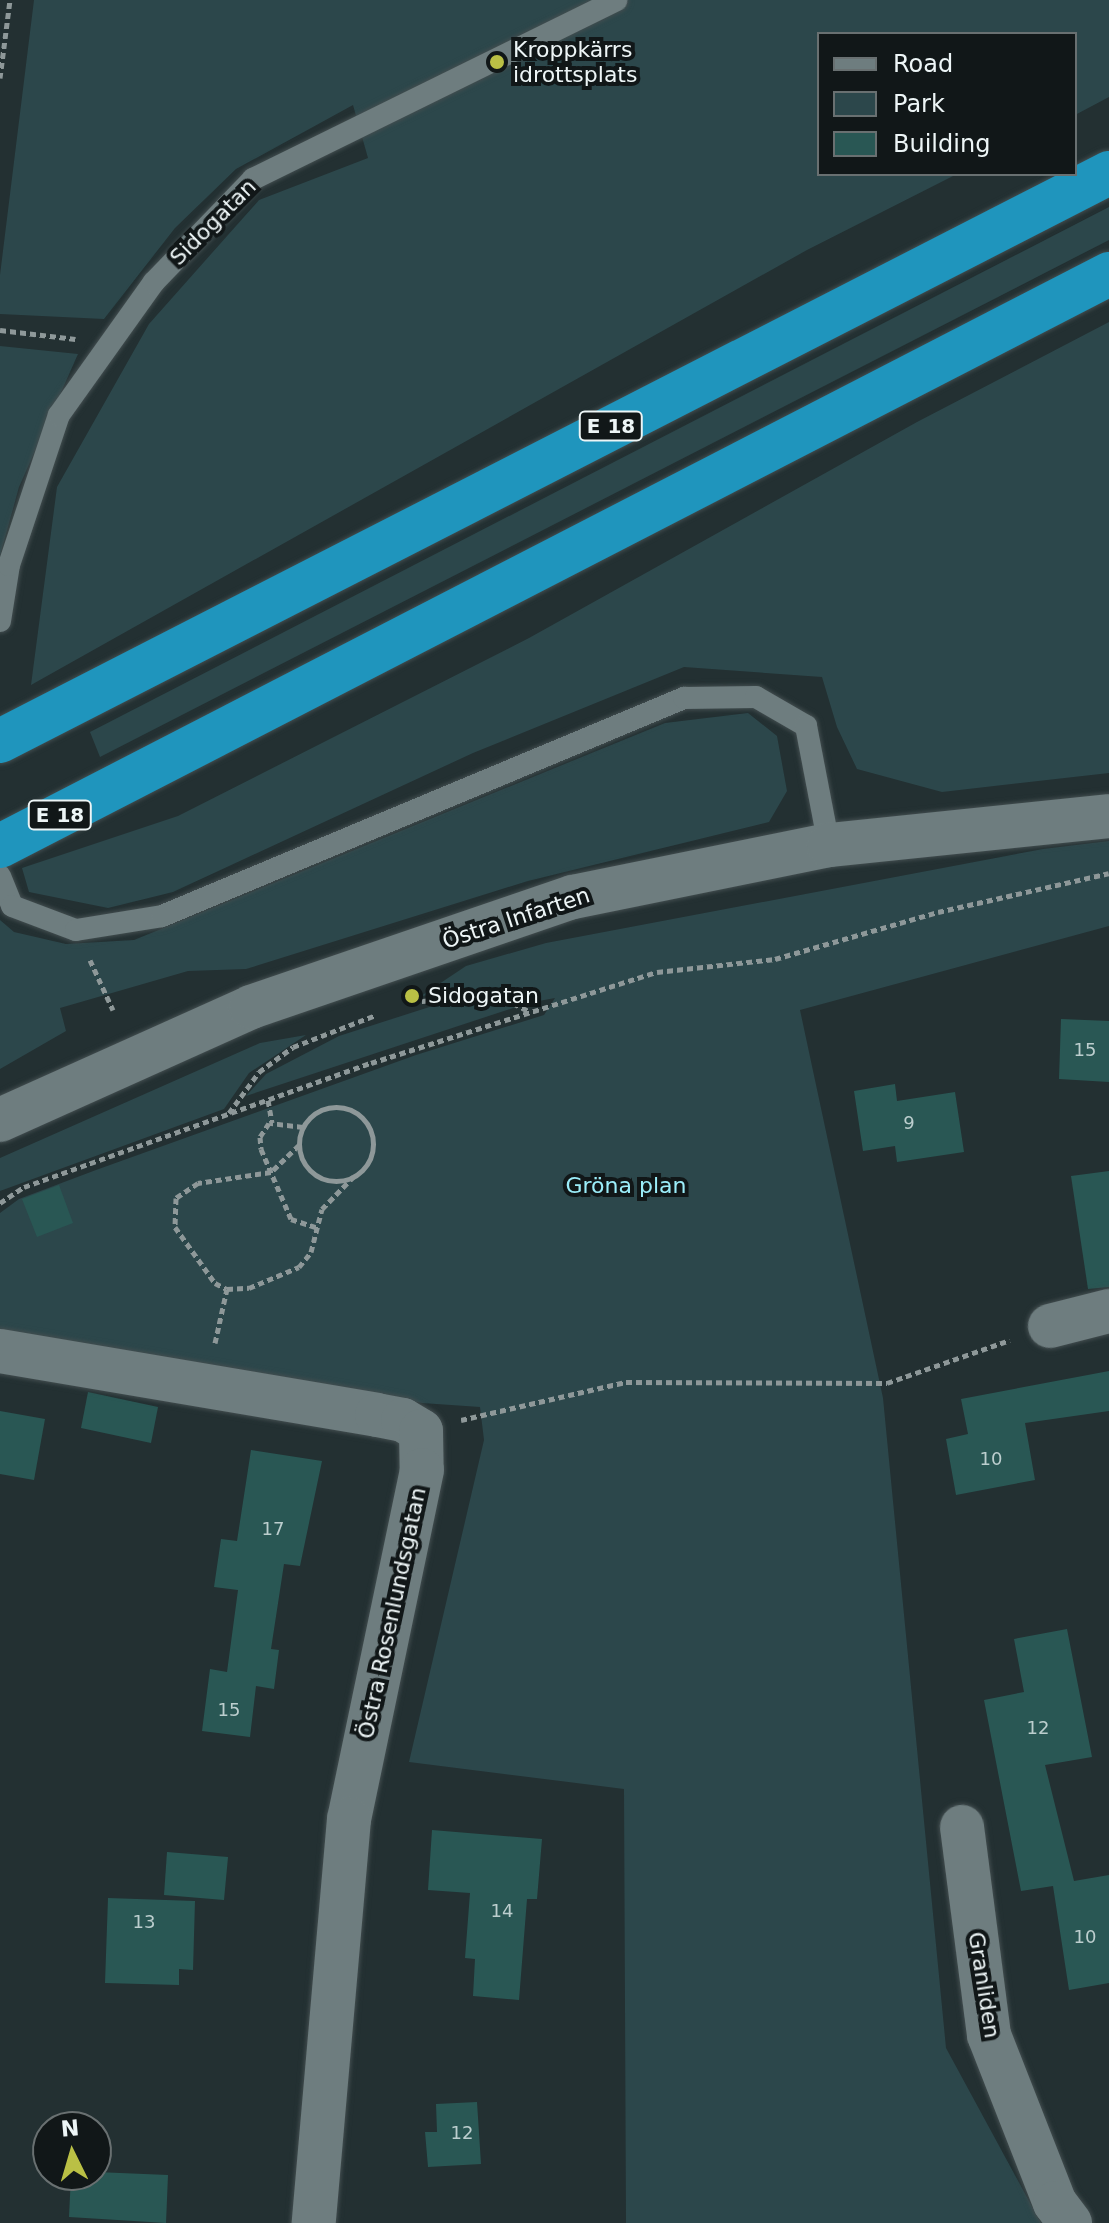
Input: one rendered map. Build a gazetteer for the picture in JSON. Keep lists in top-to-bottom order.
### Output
{
  "streets": {
    "highway": ["E 18"],
    "street": ["Östra Infarten", "Östra Rosenlundsgatan", "Granliden"],
    "lane": ["Sidogatan"]
  },
  "parks": ["Gröna plan"],
  "places": ["Kroppkärrs idrottsplats", "Sidogatan"],
  "house_numbers": [
    "15",
    "9",
    "10",
    "17",
    "15",
    "12",
    "14",
    "13",
    "10",
    "12"
  ],
  "legend": ["Road", "Park", "Building"],
  "north": "top"
}
